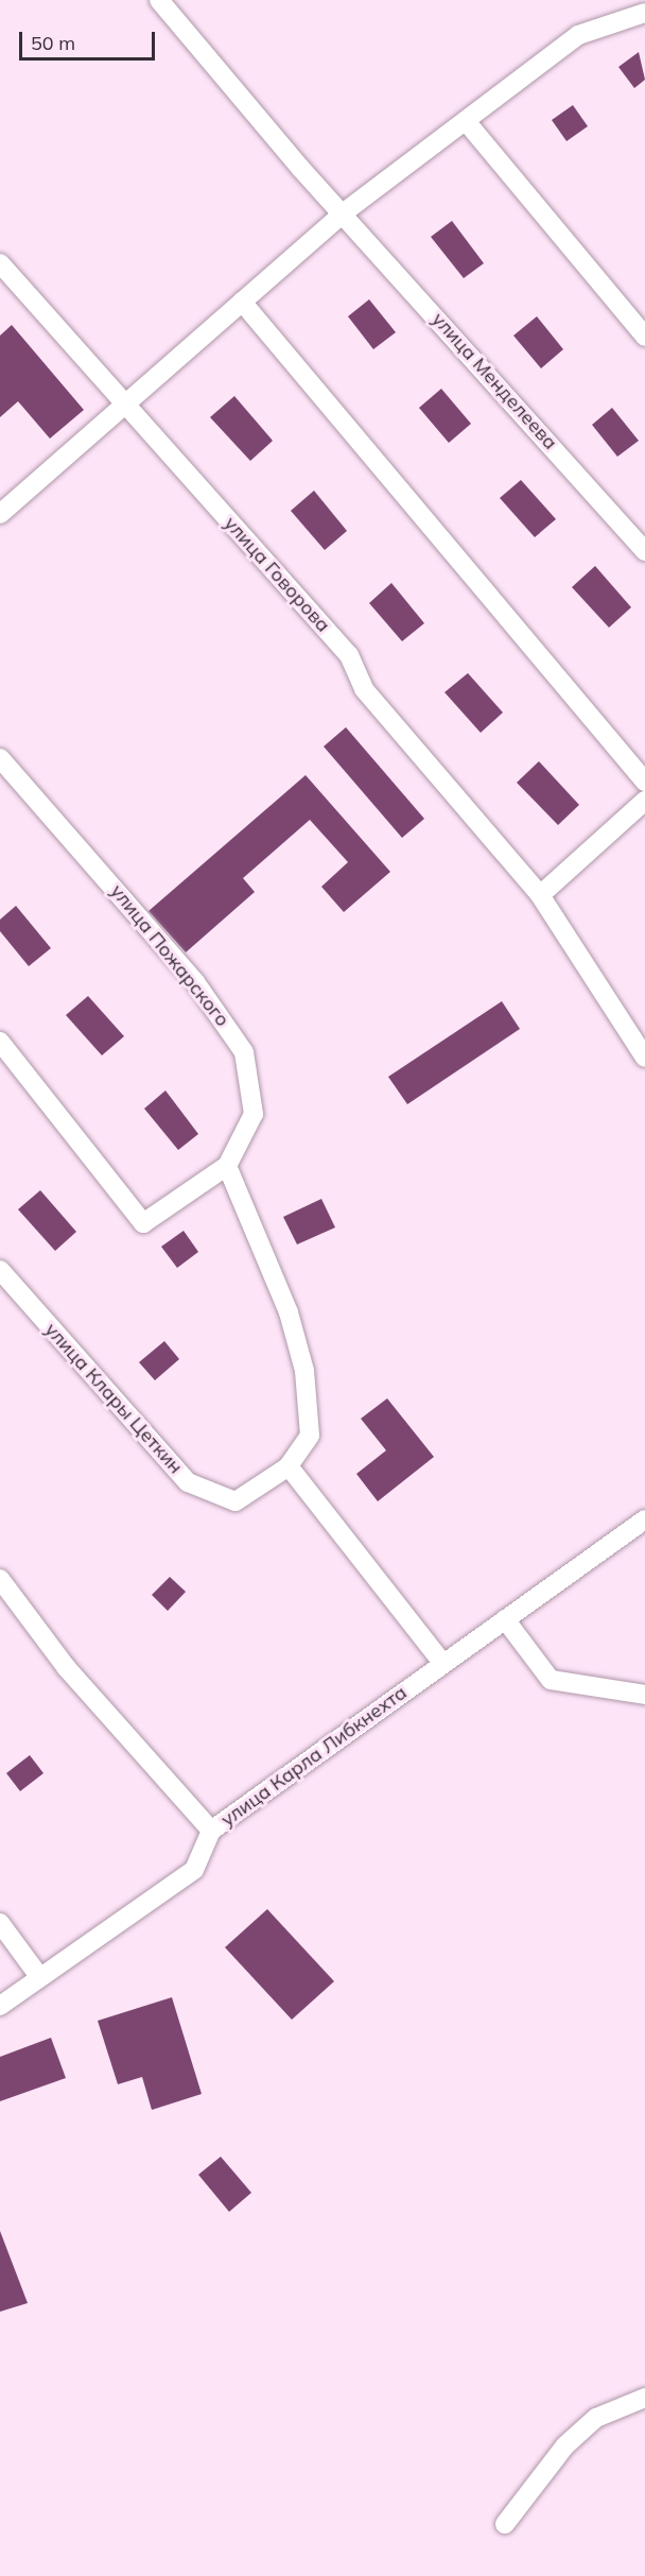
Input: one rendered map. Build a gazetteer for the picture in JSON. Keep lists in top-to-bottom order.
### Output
{
  "streets": {
    "street": [
      "улица Менделеева",
      "улица Говорова",
      "улица Пожарского",
      "улица Клары Цеткин",
      "улица Карла Либкнехта"
    ]
  },
  "scale_bar": "50 m"
}
